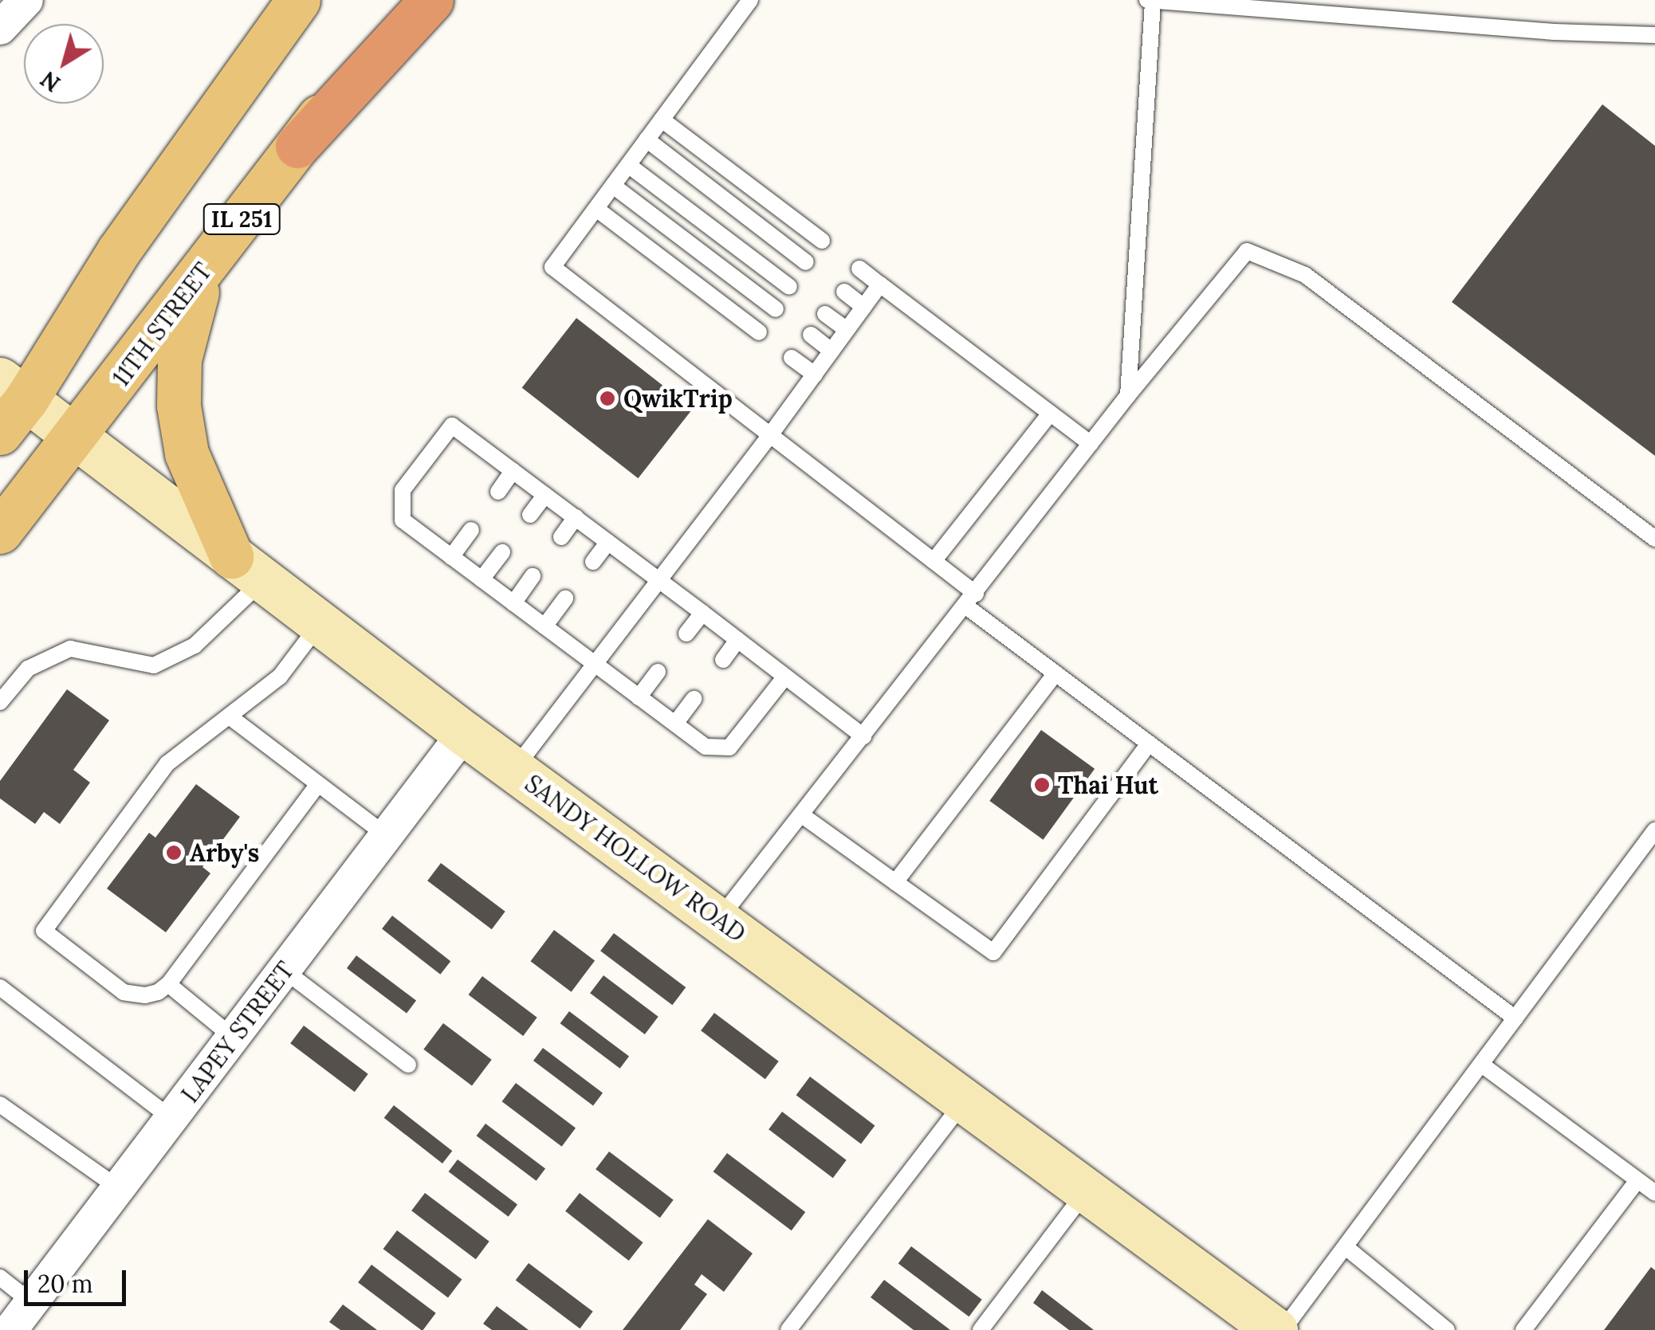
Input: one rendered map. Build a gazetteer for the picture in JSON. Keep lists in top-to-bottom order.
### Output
{
  "streets": {
    "main road": ["IL 251", "11TH STREET"],
    "street": ["SANDY HOLLOW ROAD", "LAPEY STREET"]
  },
  "crossings": [
    ["11TH STREET", "SANDY HOLLOW ROAD"],
    ["SANDY HOLLOW ROAD", "LAPEY STREET"]
  ],
  "places": ["QwikTrip", "Thai Hut", "Arby's"],
  "scale_bar": "20 m",
  "north": "bottom left"
}
